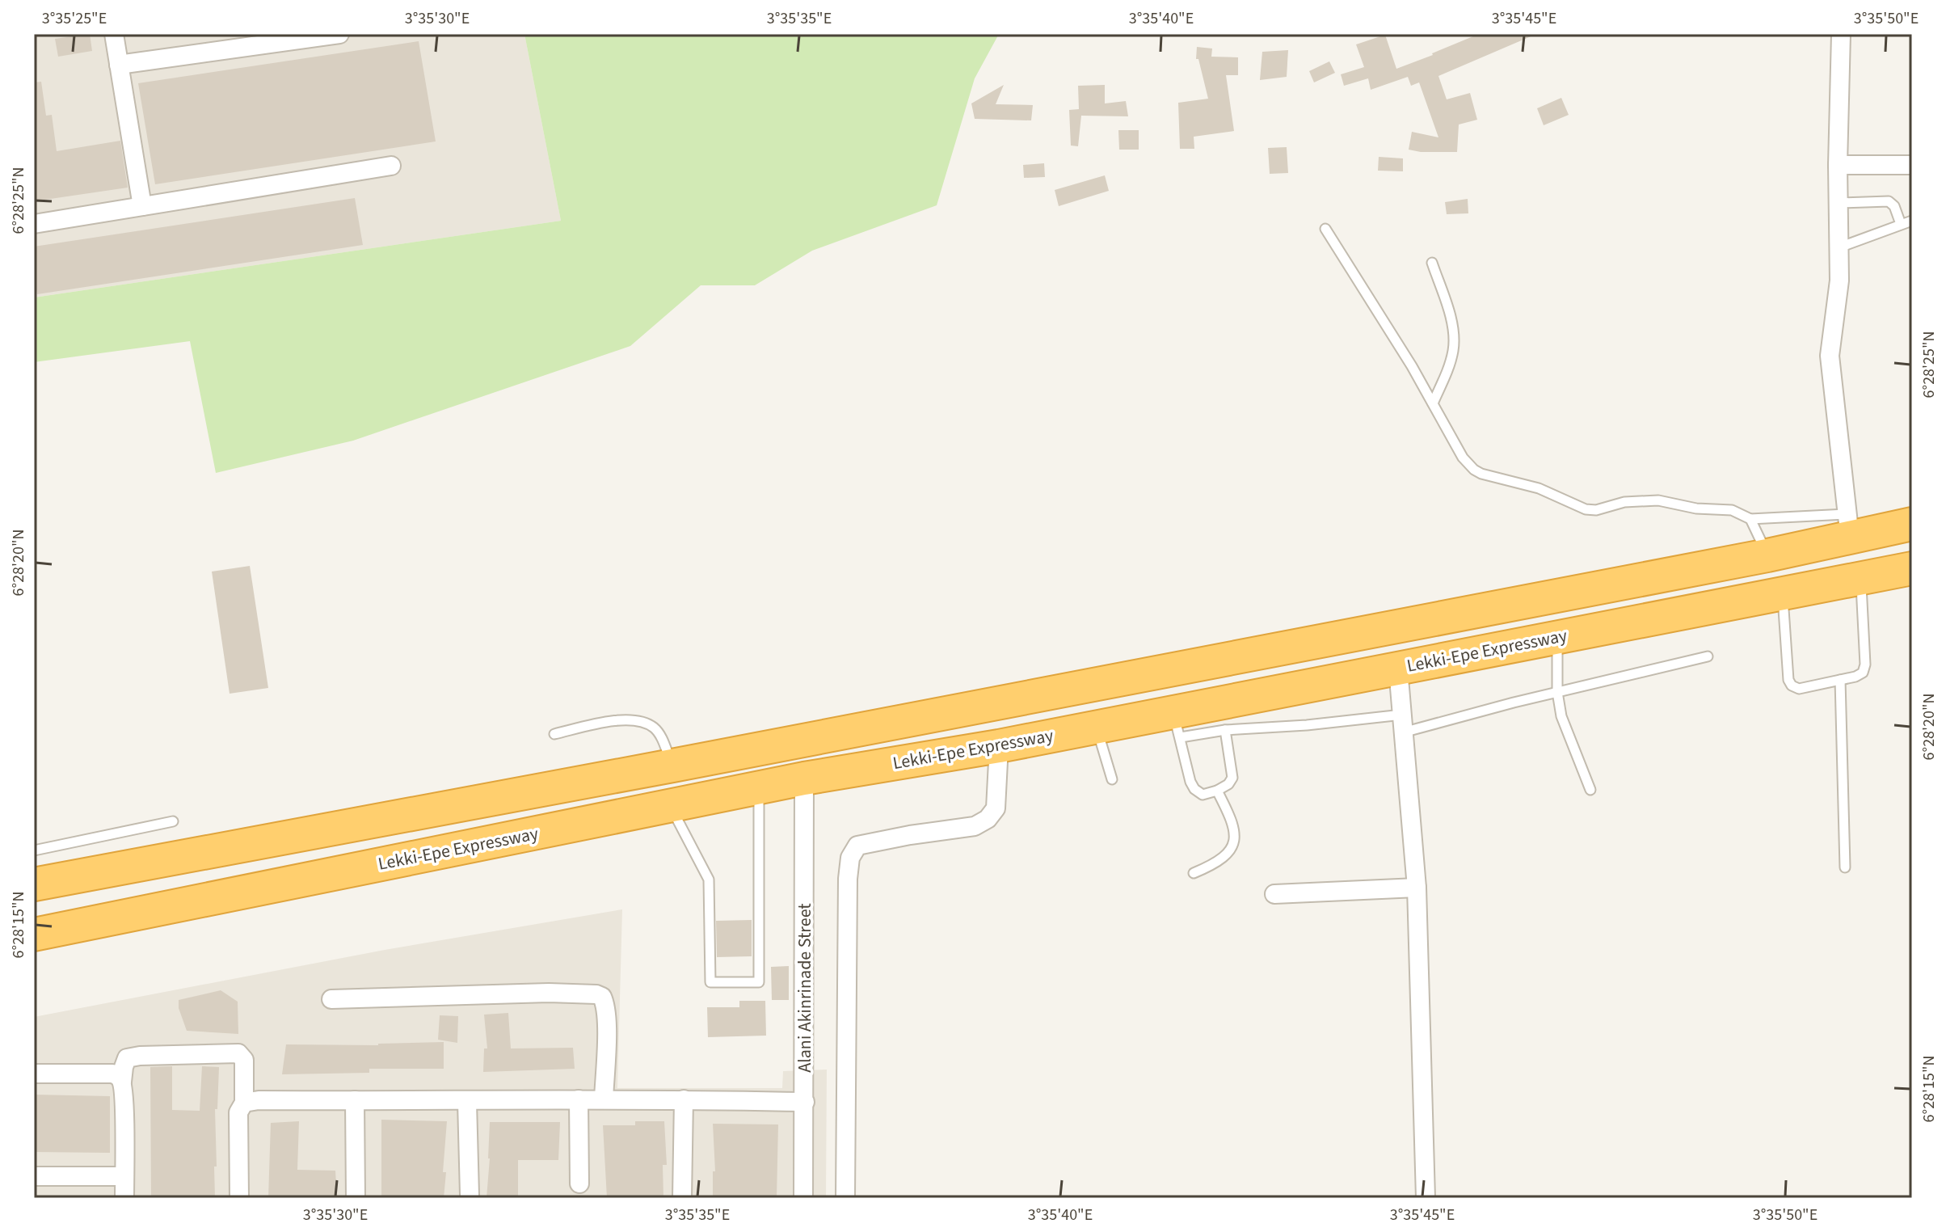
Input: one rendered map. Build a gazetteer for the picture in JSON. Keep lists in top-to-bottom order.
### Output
{
  "streets": {
    "highway": ["Lekki-Epe Expressway"],
    "street": ["Alani Akinrinade Street"]
  },
  "crossings": [
    ["Lekki-Epe Expressway", "Alani Akinrinade Street"]
  ],
  "coordinates": [
    "3°35'25\"E",
    "3°35'30\"E",
    "3°35'35\"E",
    "3°35'40\"E",
    "3°35'45\"E",
    "3°35'50\"E",
    "6°28'25\"N",
    "6°28'20\"N",
    "6°28'15\"N"
  ]
}
